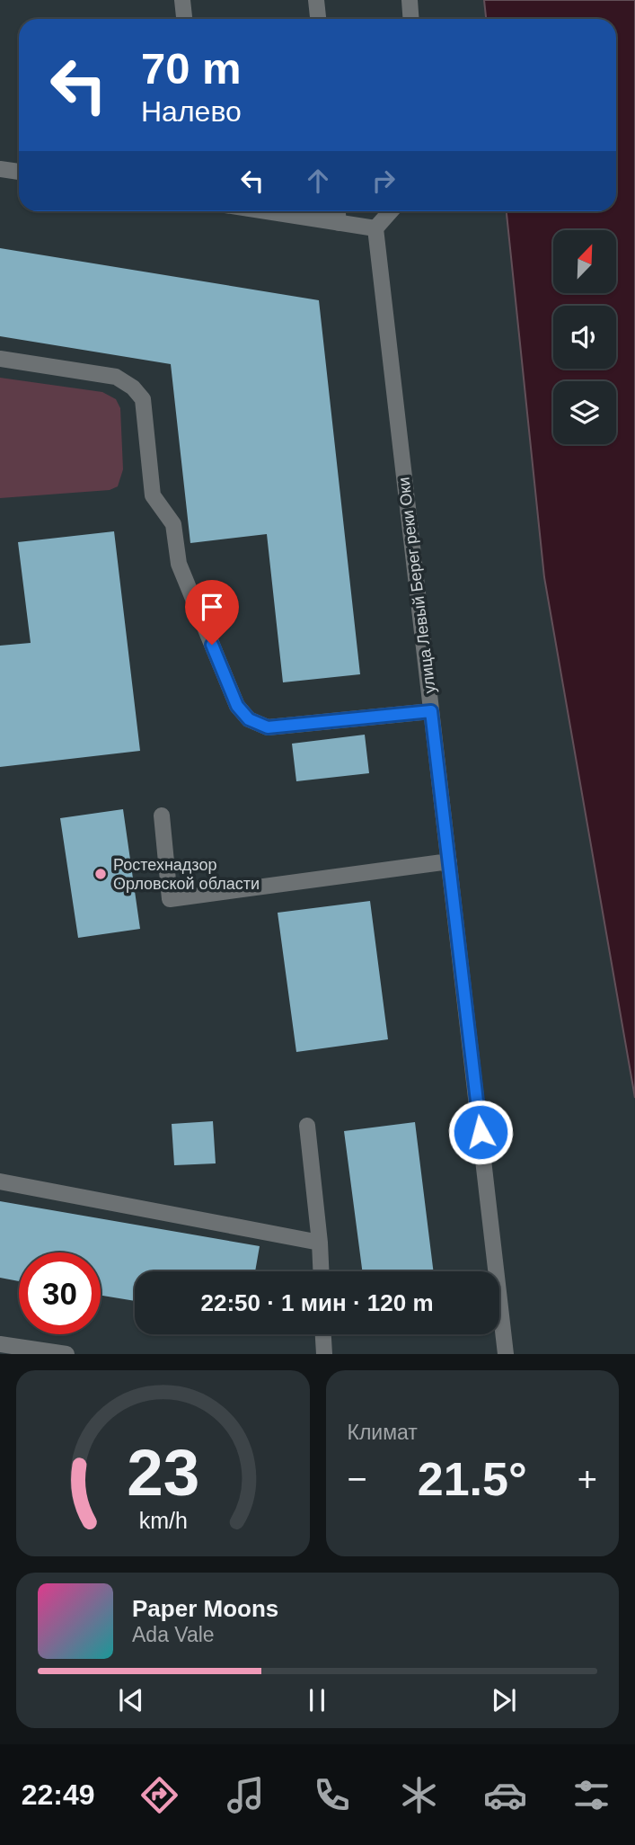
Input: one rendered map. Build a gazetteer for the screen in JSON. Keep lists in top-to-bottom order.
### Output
{
  "streets": {
    "street": ["улица Левый Берег реки Оки"]
  },
  "places": ["Ростехнадзор Орловской области"],
  "north": "top right",
  "page": {
    "turn": ["70 m", "Налево"],
    "limit": "30",
    "trip": "22:50 · 1 мин · 120 m",
    "tile": "Климат",
    "heat": ["−", "21.5°", "+"],
    "song": ["Paper Moons", "Ada Vale"],
    "tabs": "22:49",
    "gauge": ["23", "km/h"]
  }
}
